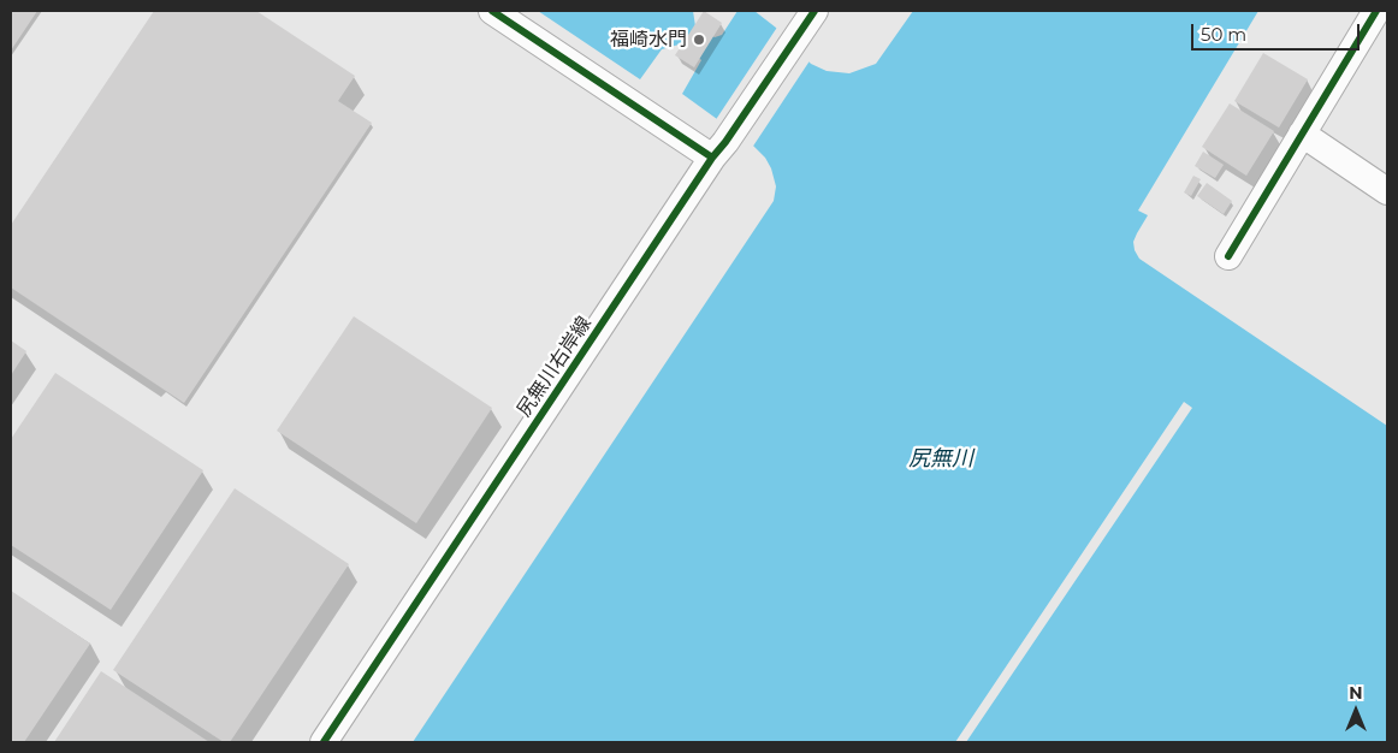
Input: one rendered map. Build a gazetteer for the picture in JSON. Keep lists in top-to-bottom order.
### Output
{
  "streets": {
    "street": ["尻無川右岸線"]
  },
  "water": ["尻無川"],
  "places": ["福崎水門"],
  "scale_bar": "50 m",
  "north": "top"
}
